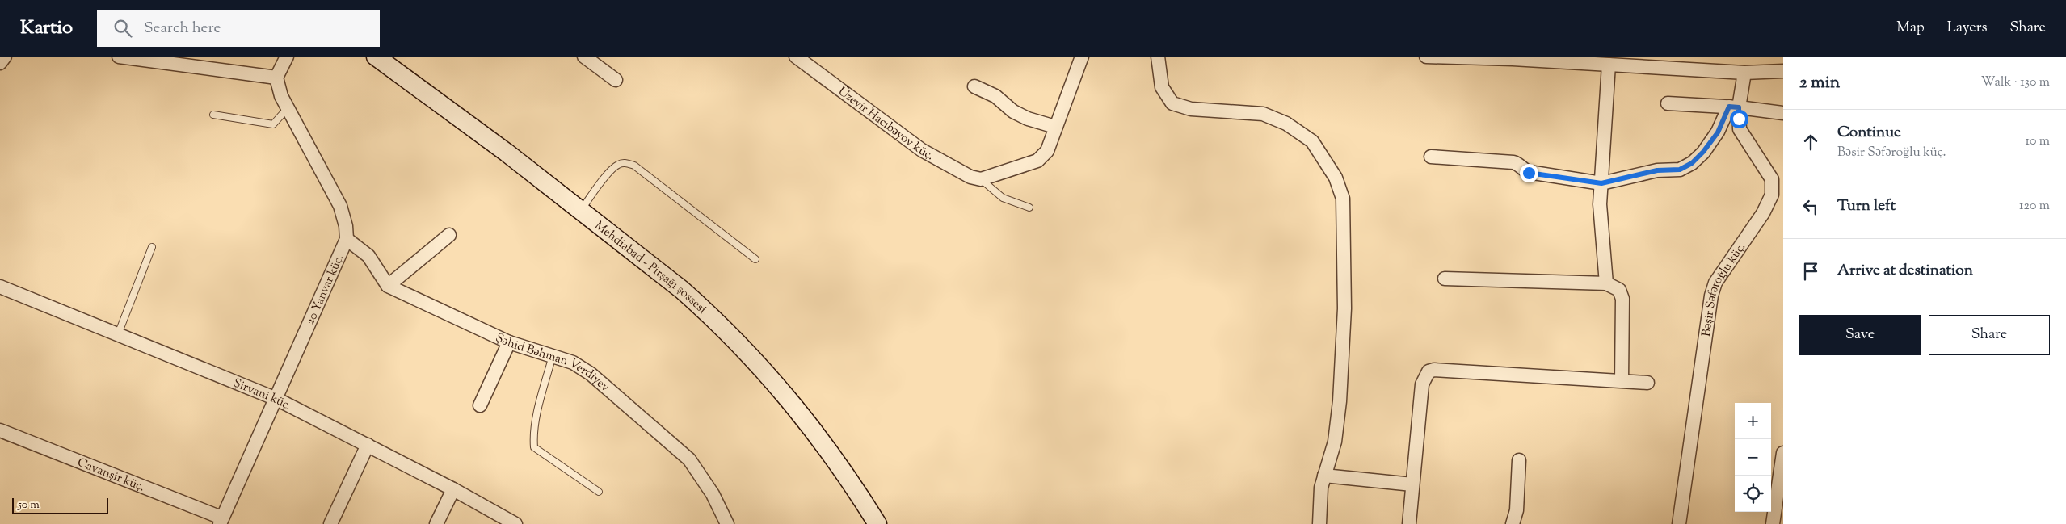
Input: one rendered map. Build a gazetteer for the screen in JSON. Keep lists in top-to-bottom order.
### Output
{
  "streets": {
    "main road": ["Mehdiabad - Pirşağı şossesi"],
    "street": [
      "Üzeyir Hacıbəyov küç.",
      "20 Yanvar küç.",
      "Bəşir Səfəroğlu küç.",
      "Şəhid Bəhman Verdiyev",
      "Şirvani küç.",
      "Cavanşir küç."
    ]
  },
  "crossings": [
    ["20 Yanvar küç.", "Şirvani küç."],
    ["20 Yanvar küç.", "Cavanşir küç."]
  ],
  "scale_bar": "50 m",
  "page": {
    "header": "Kartio",
    "search": "Search here",
    "nav": ["Map", "Layers", "Share"],
    "heading": ["2 min", "Walk · 130 m"],
    "list": [
      ["Continue", "Bəşir Səfəroğlu küç.", "10 m"],
      ["Turn left", "120 m"],
      "Arrive at destination"
    ],
    "buttons": ["Save", "Share"],
    "map_buttons": ["+", "−"],
    "scale": "50 m"
  }
}
